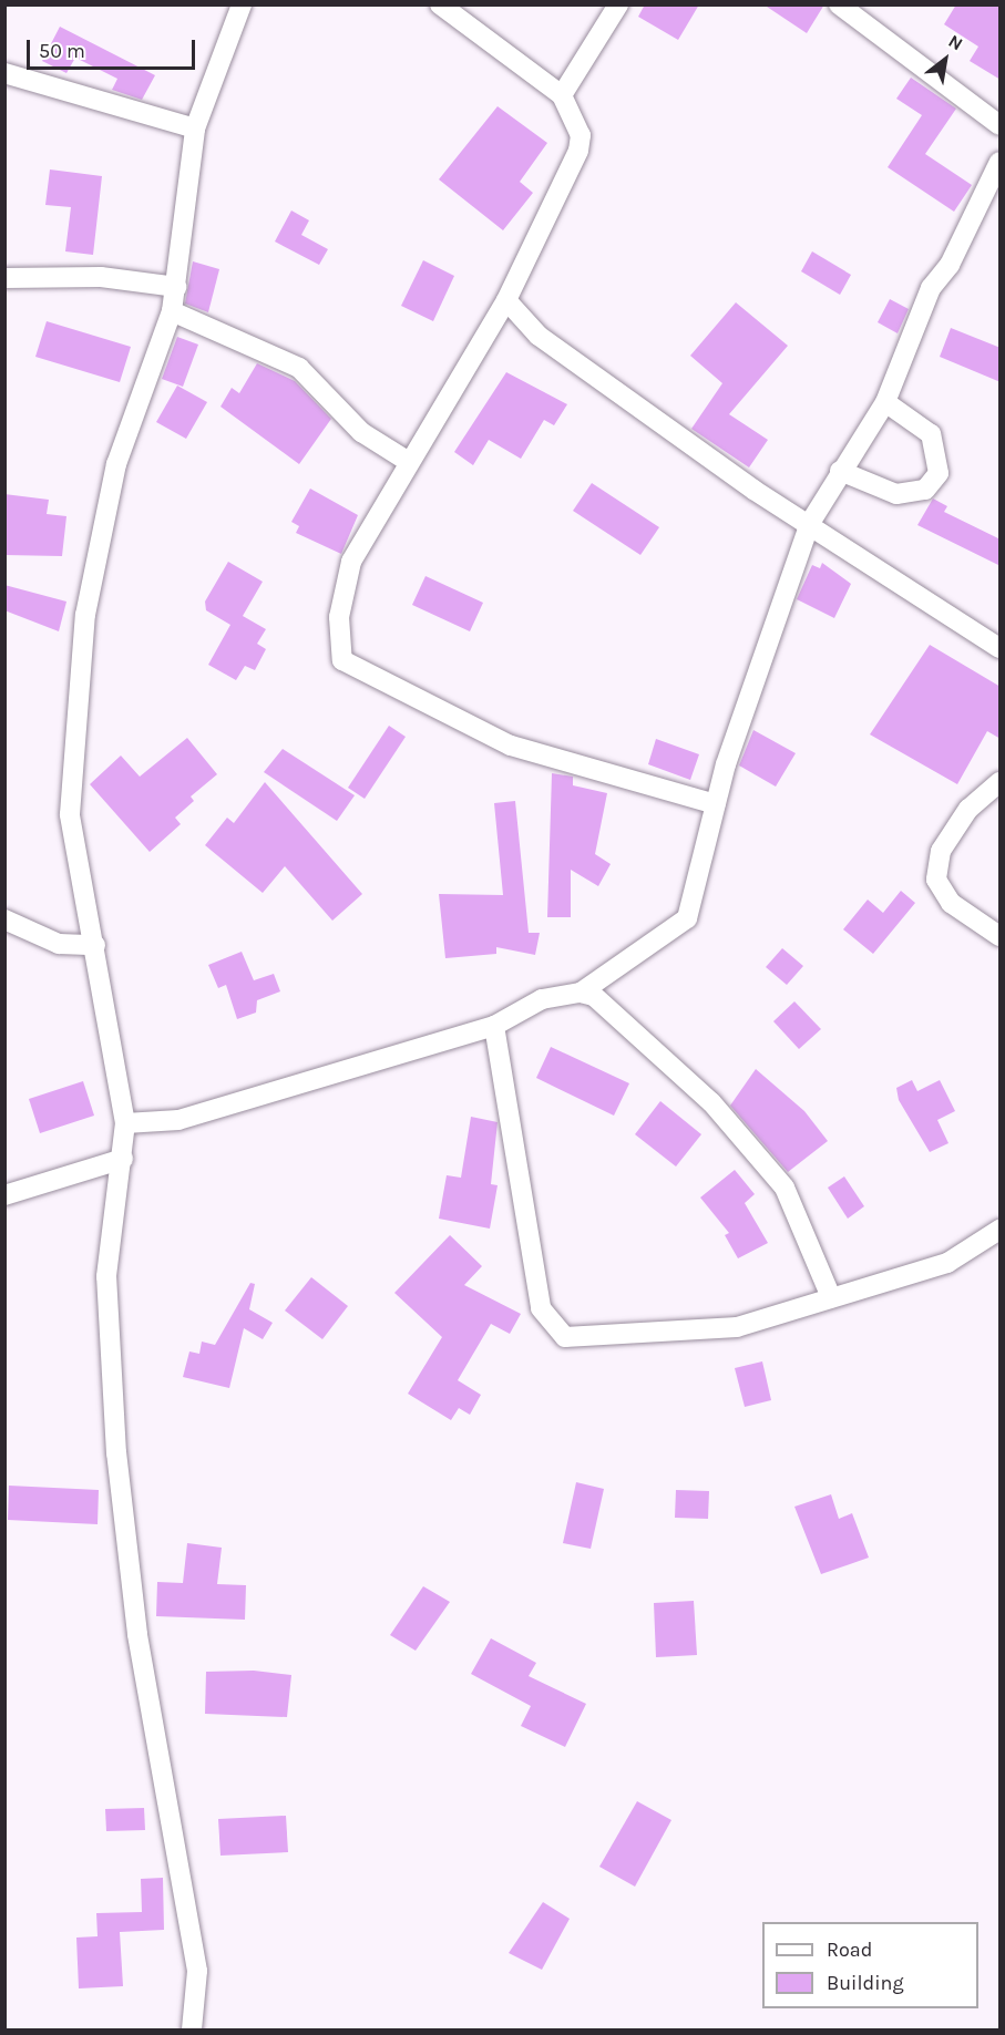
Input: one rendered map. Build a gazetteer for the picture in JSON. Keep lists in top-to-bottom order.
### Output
{
  "legend": ["Road", "Building"],
  "scale_bar": "50 m",
  "north": "top right"
}
